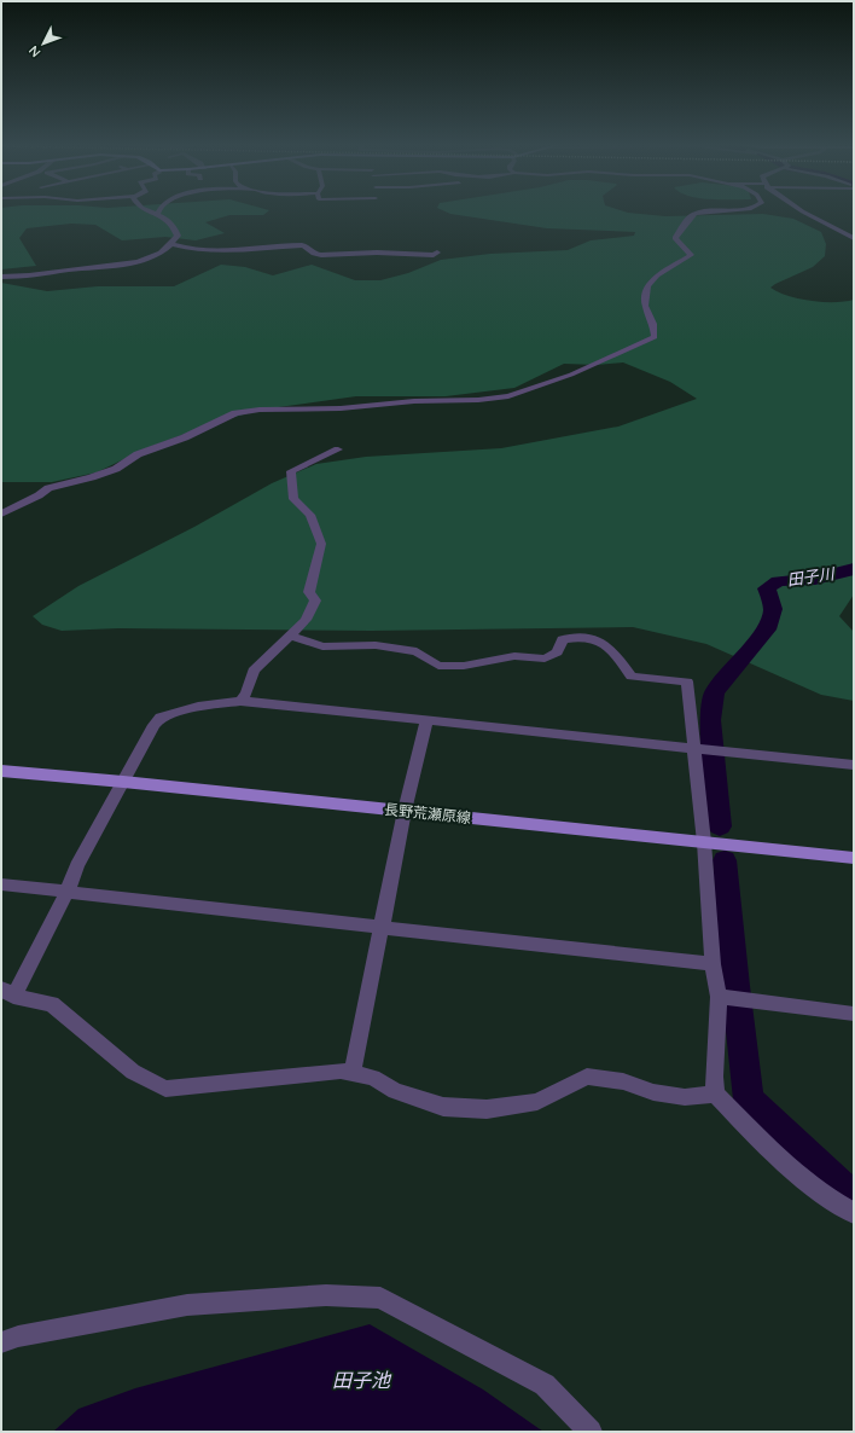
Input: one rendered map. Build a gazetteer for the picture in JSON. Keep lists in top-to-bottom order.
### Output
{
  "streets": {
    "main road": ["長野荒瀬原線"]
  },
  "water": ["田子川", "田子池"],
  "north": "bottom left"
}
